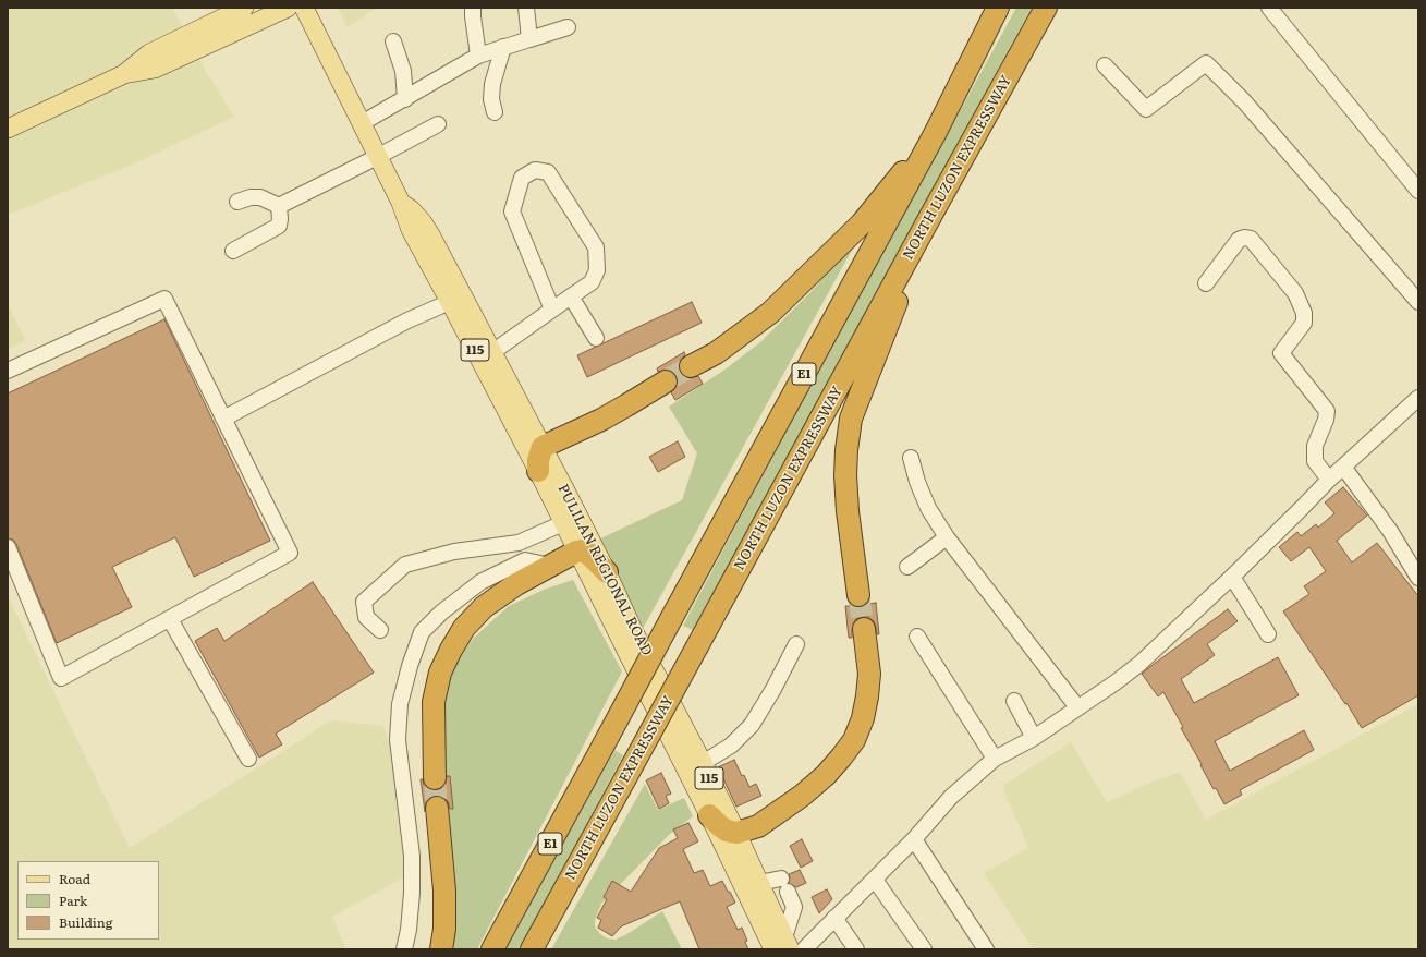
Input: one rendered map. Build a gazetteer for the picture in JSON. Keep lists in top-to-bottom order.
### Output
{
  "streets": {
    "highway": ["NORTH LUZON EXPRESSWAY", "E1"],
    "main road": ["115", "PULILAN REGIONAL ROAD"]
  },
  "legend": ["Road", "Park", "Building"]
}
